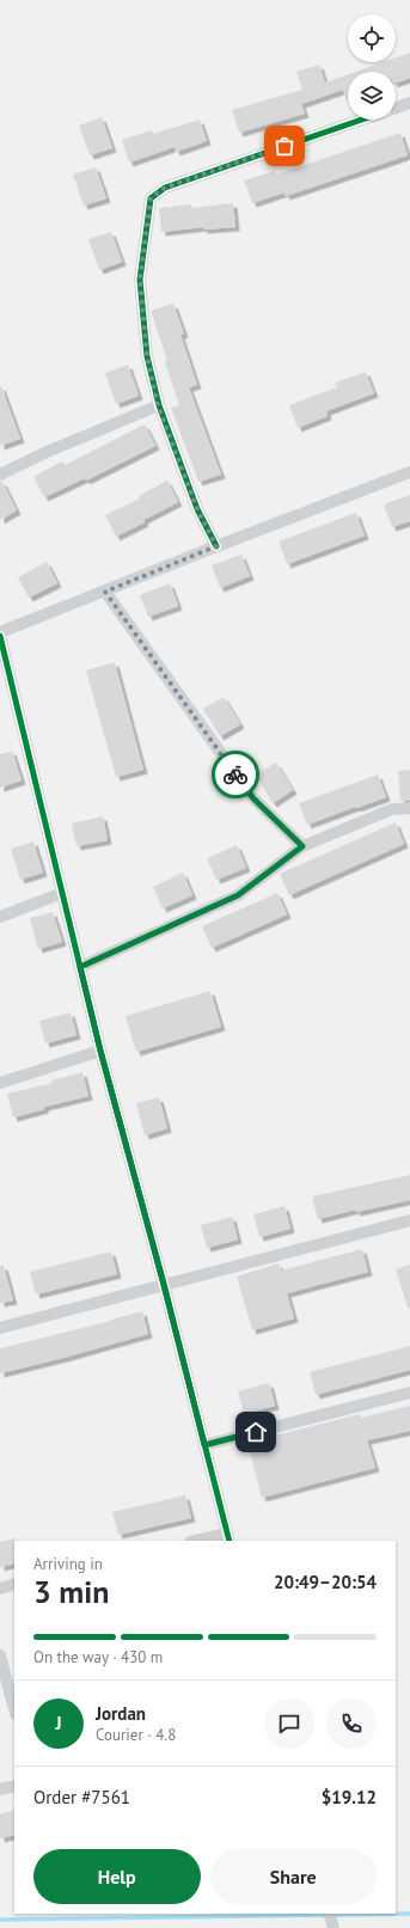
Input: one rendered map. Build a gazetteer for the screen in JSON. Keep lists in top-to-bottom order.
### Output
{
  "page": {
    "heading": ["3 min", "Arriving in", "20:49–20:54"],
    "panel": [
      "Jordan",
      "Courier · 4.8",
      "Order #7561",
      "$19.12"
    ],
    "bar": "On the way · 430 m",
    "round": "J",
    "buttons": ["Help", "Share"]
  }
}
